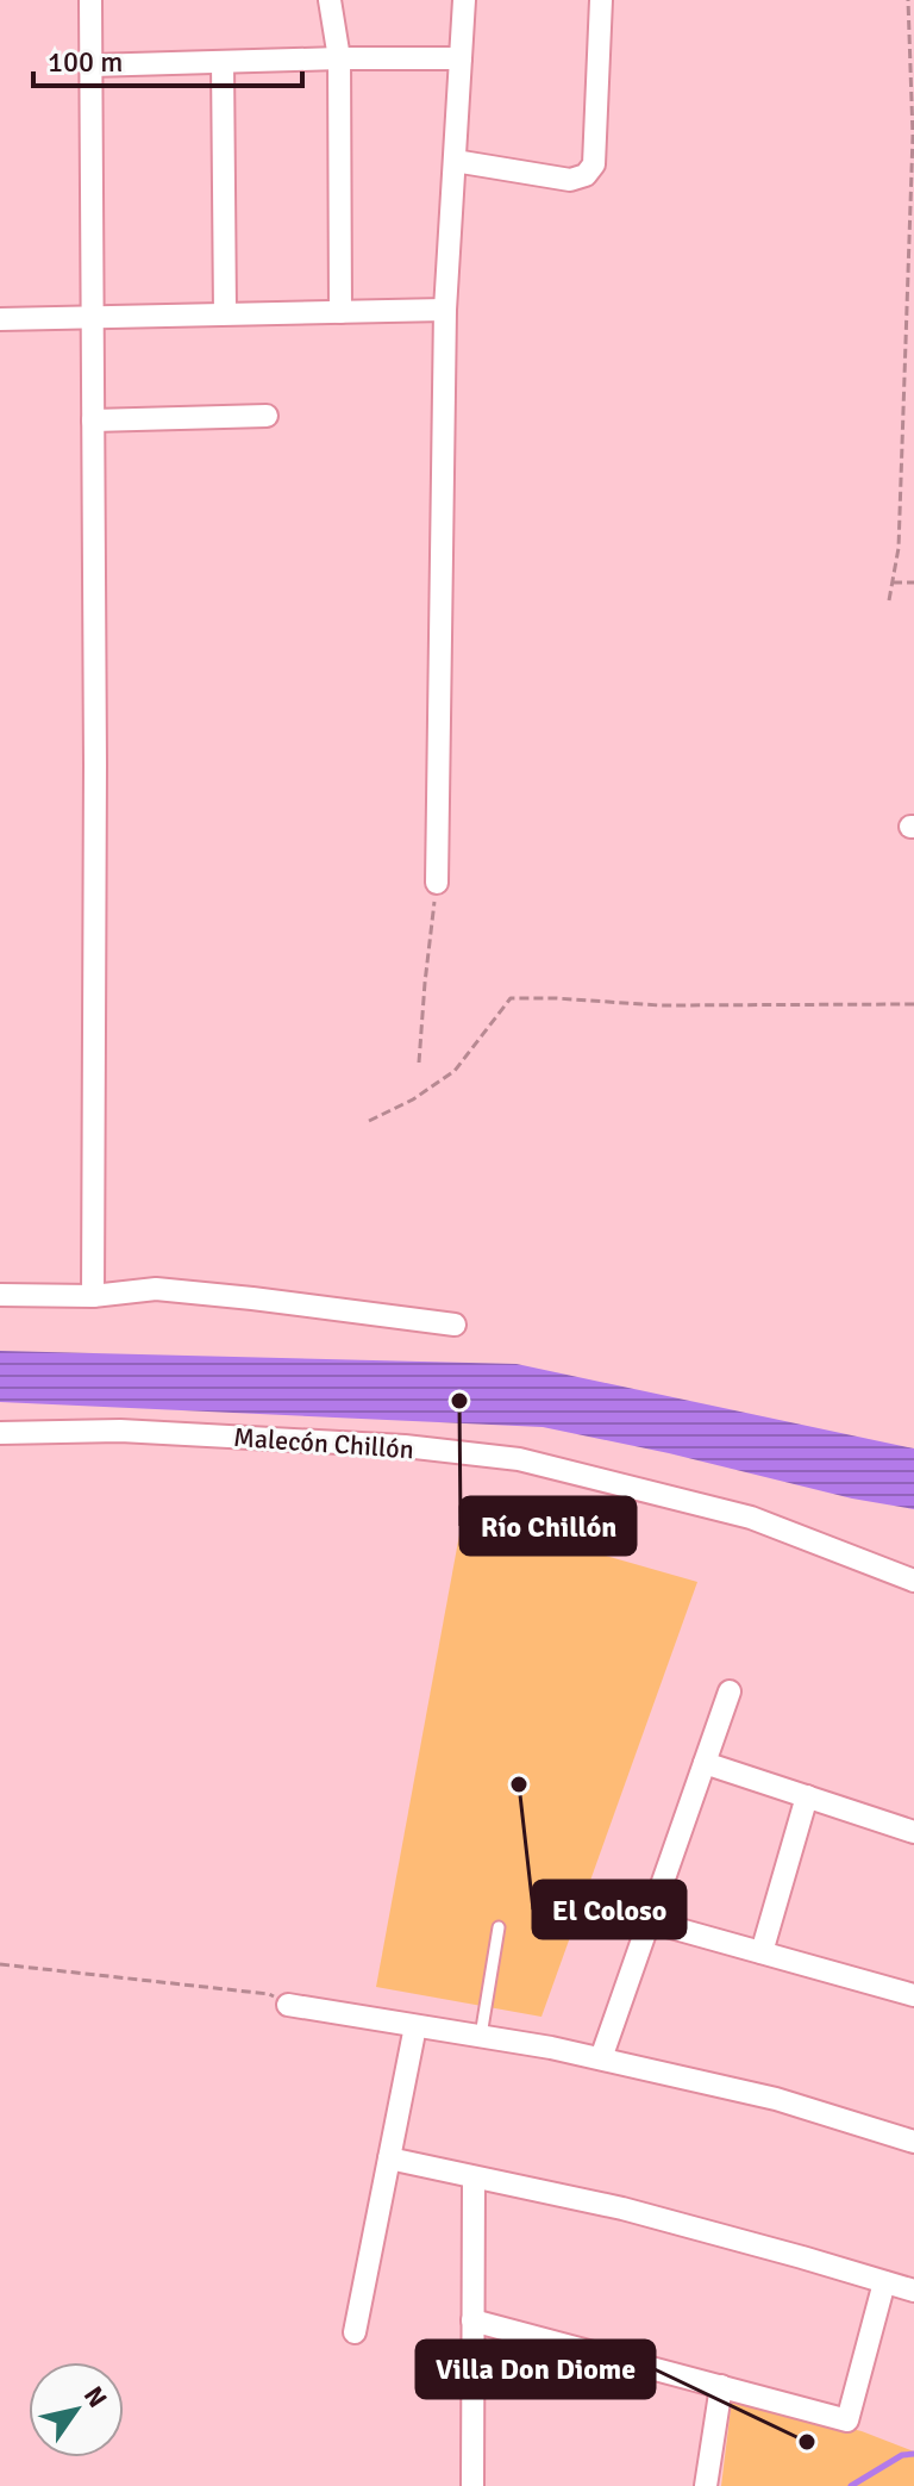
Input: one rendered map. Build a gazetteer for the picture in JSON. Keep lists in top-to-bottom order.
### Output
{
  "streets": {
    "street": ["Malecón Chillón"]
  },
  "places": ["Río Chillón", "El Coloso", "Villa Don Diome"],
  "scale_bar": "100 m",
  "north": "top right"
}
